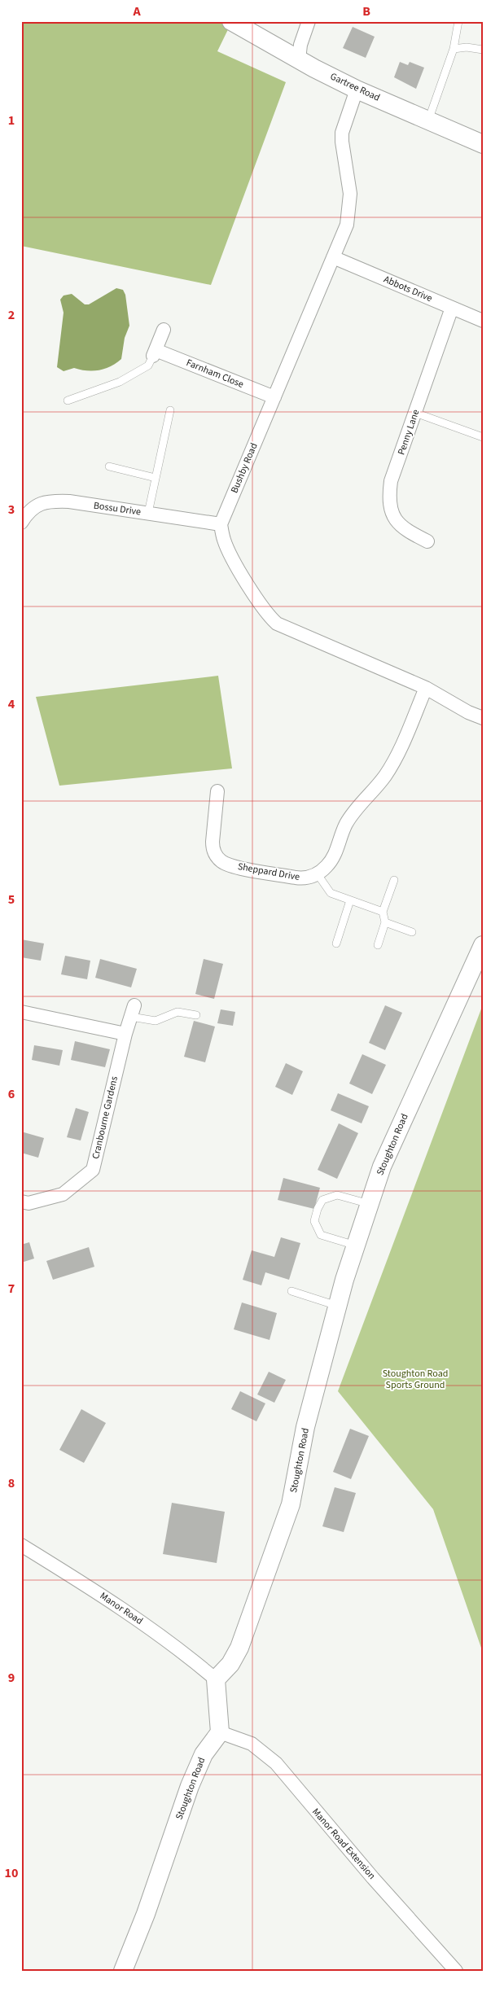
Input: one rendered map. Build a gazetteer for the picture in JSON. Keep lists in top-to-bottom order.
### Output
{
  "streets": {
    "main road": ["Gartree Road", "Stoughton Road"],
    "street": [
      "Abbots Drive",
      "Farnham Close",
      "Penny Lane",
      "Bushby Road",
      "Bossu Drive",
      "Sheppard Drive",
      "Cranbourne Gardens",
      "Manor Road",
      "Manor Road Extension"
    ]
  },
  "crossings": [
    ["Gartree Road", "Bushby Road"],
    ["Abbots Drive", "Penny Lane"],
    ["Abbots Drive", "Bushby Road"],
    ["Farnham Close", "Bushby Road"],
    ["Bushby Road", "Bossu Drive"],
    ["Stoughton Road", "Manor Road"],
    ["Stoughton Road", "Manor Road Extension"]
  ],
  "parks": ["Stoughton Road Sports Ground"],
  "grid": {
    "columns": ["A", "B"],
    "rows": [
      "1",
      "2",
      "3",
      "4",
      "5",
      "6",
      "7",
      "8",
      "9",
      "10"
    ]
  }
}
